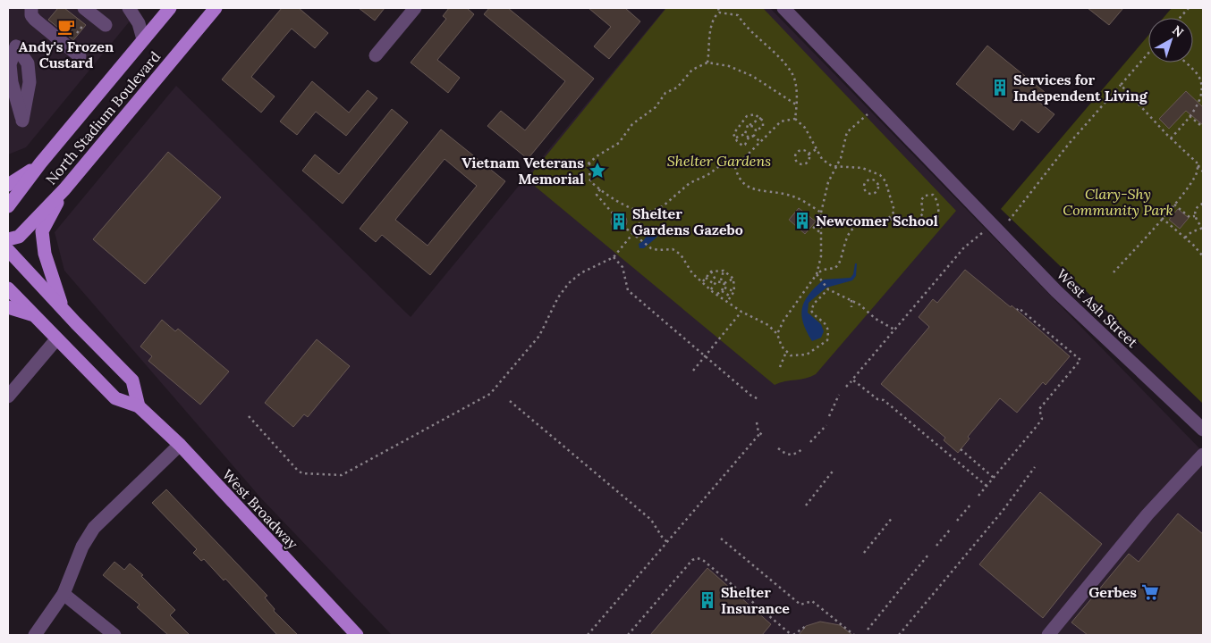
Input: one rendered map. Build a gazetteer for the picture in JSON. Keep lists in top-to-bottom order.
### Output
{
  "streets": {
    "main road": ["North Stadium Boulevard", "West Broadway"],
    "street": ["West Ash Street"]
  },
  "parks": ["Shelter Gardens", "Clary-Shy Community Park"],
  "places": {
    "cafe": ["Andy's Frozen Custard"],
    "building": [
      "Services for Independent Living",
      "Newcomer School",
      "Shelter Gardens Gazebo",
      "Shelter Insurance"
    ],
    "place": ["Vietnam Veterans Memorial"],
    "supermarket": ["Gerbes"]
  },
  "north": "top right"
}
